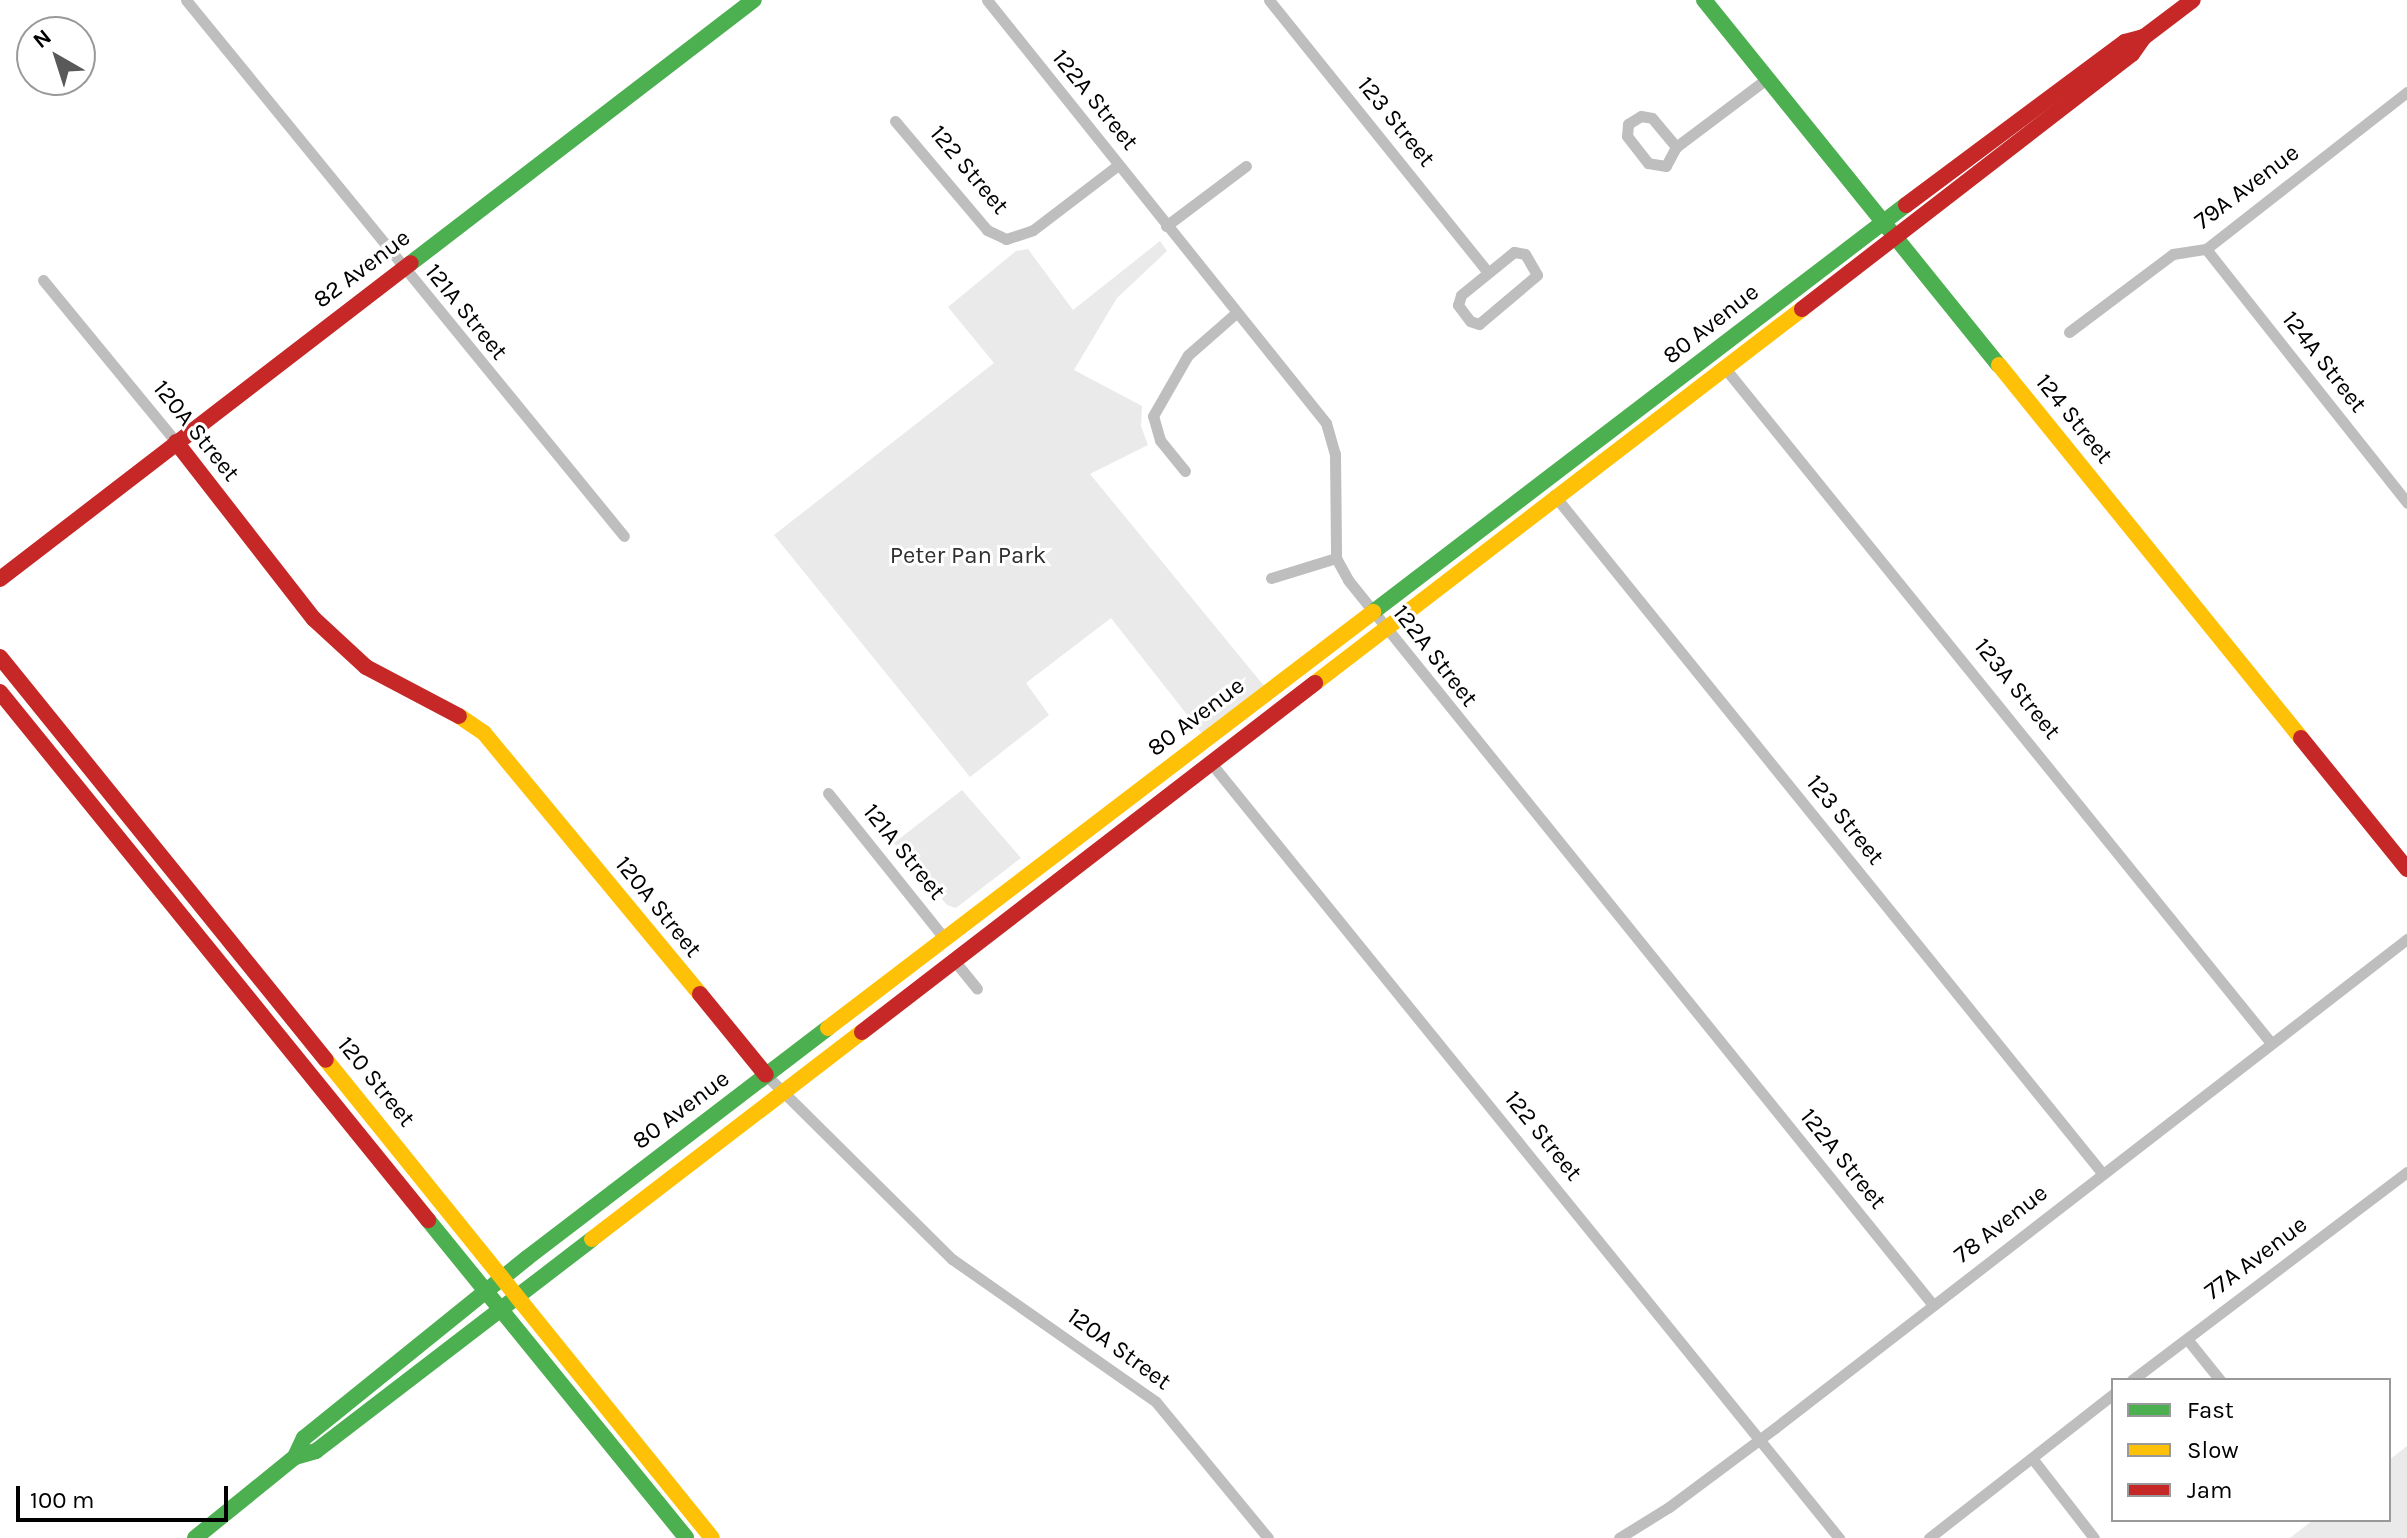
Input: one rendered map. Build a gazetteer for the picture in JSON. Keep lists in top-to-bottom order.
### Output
{
  "streets": {
    "main road": [
      "82 Avenue",
      "80 Avenue",
      "124 Street",
      "120A Street",
      "120 Street"
    ],
    "street": [
      "122A Street",
      "123 Street",
      "122 Street",
      "79A Avenue",
      "121A Street",
      "124A Street",
      "123A Street",
      "78 Avenue",
      "77A Avenue"
    ]
  },
  "crossings": [
    ["122A Street", "122 Street"],
    ["122A Street", "80 Avenue"],
    ["122A Street", "78 Avenue"],
    ["123 Street", "80 Avenue"],
    ["123 Street", "78 Avenue"],
    ["122 Street", "80 Avenue"],
    ["122 Street", "78 Avenue"],
    ["79A Avenue", "124A Street"],
    ["82 Avenue", "121A Street"],
    ["82 Avenue", "120A Street"],
    ["121A Street", "80 Avenue"],
    ["80 Avenue", "124 Street"],
    ["80 Avenue", "120A Street"],
    ["80 Avenue", "123A Street"],
    ["80 Avenue", "120 Street"],
    ["123A Street", "78 Avenue"]
  ],
  "parks": ["Peter Pan Park"],
  "legend": ["Fast", "Slow", "Jam"],
  "scale_bar": "100 m",
  "north": "top left"
}
